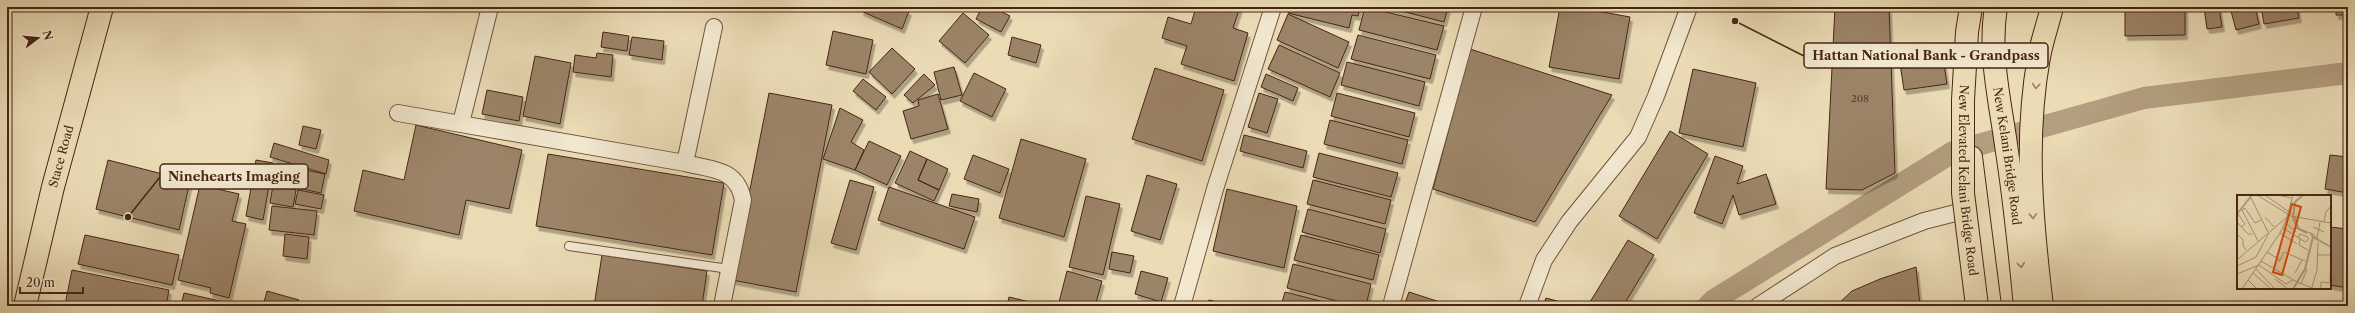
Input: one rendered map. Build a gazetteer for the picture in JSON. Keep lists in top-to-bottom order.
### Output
{
  "streets": {
    "main road": ["Stace Road", "New Kelani Bridge Road", "New Elevated Kelani Bridge Road"]
  },
  "places": ["Hattan National Bank - Grandpass", "Ninehearts Imaging"],
  "house_numbers": ["208"],
  "scale_bar": "20 m",
  "north": "right"
}
